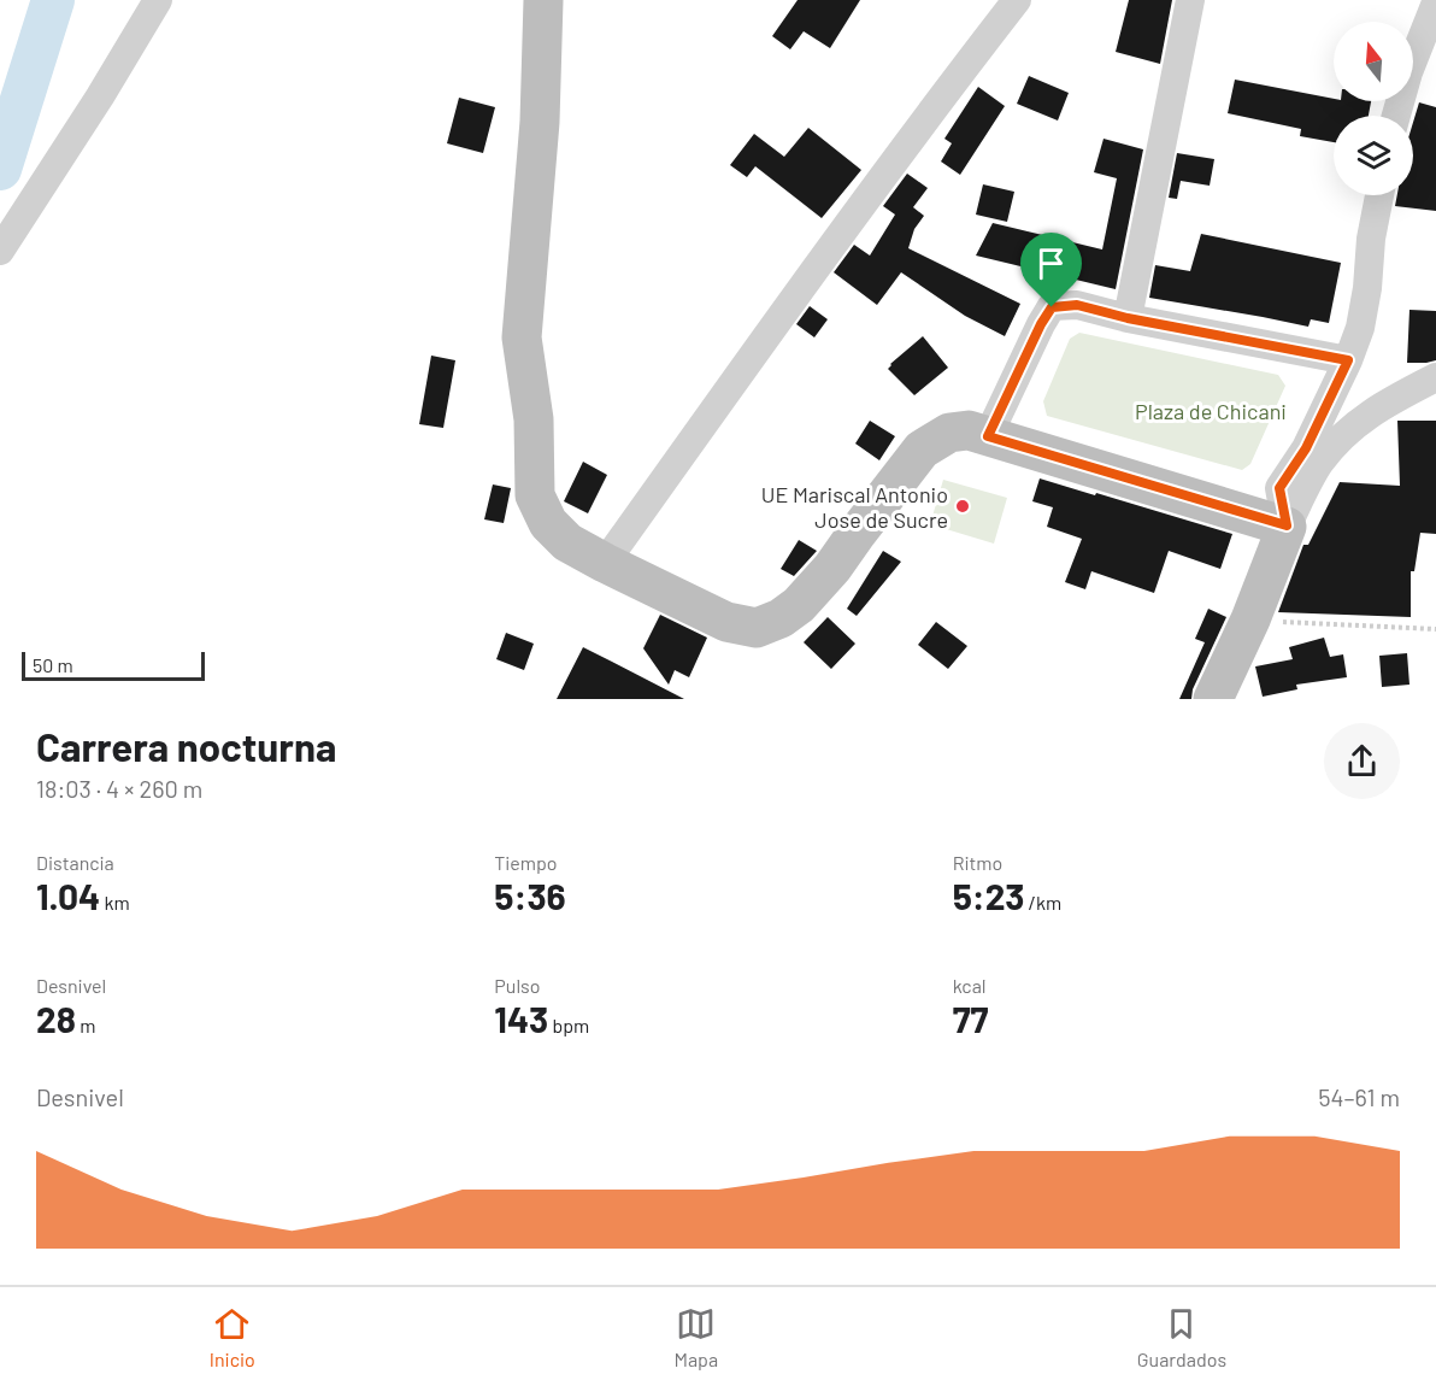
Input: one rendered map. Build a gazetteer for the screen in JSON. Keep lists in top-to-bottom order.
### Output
{
  "parks": ["Plaza de Chicani"],
  "places": ["UE Mariscal Antonio Jose de Sucre"],
  "scale_bar": "50 m",
  "north": "top",
  "page": {
    "scale": "50 m",
    "heading": ["Carrera nocturna", "18:03 · 4 × 260 m"],
    "stats": [
      ["Distancia", "1.04 km"],
      ["Tiempo", "5:36"],
      ["Ritmo", "5:23 /km"],
      ["Desnivel", "28 m"],
      ["Pulso", "143 bpm"],
      ["kcal", "77"]
    ],
    "chart": ["Desnivel", "54–61 m"],
    "tabs": ["Inicio", "Mapa", "Guardados"]
  }
}
